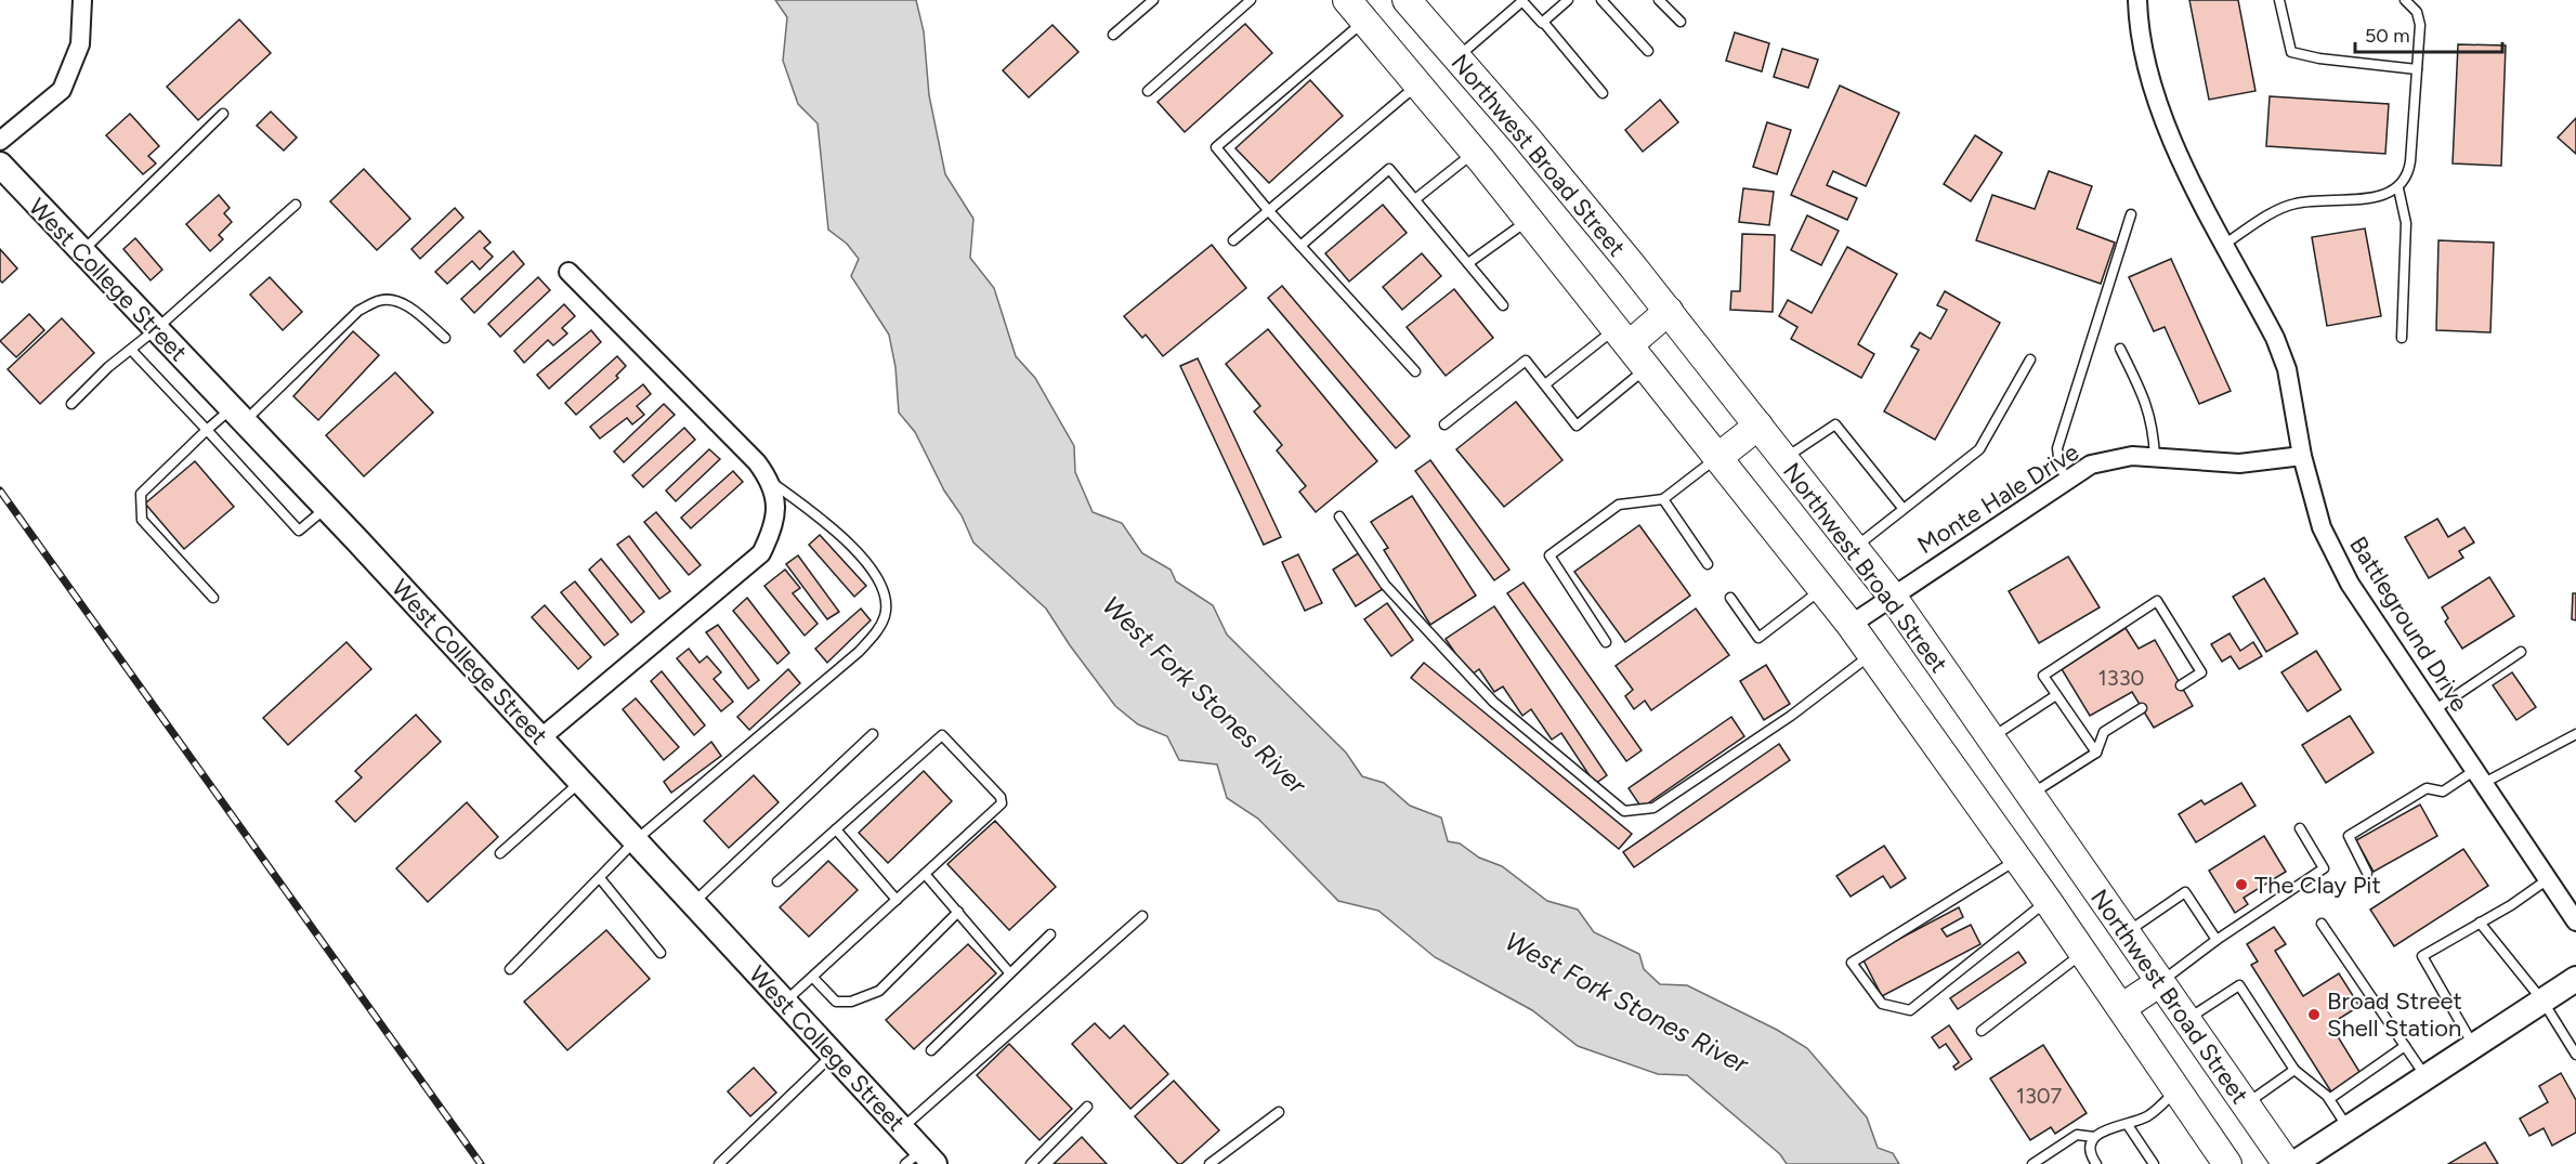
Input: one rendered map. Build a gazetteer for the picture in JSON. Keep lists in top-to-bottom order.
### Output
{
  "streets": {
    "main road": ["Northwest Broad Street"],
    "street": ["West College Street", "Monte Hale Drive", "Battleground Drive"]
  },
  "crossings": [
    ["Northwest Broad Street", "Monte Hale Drive"],
    ["Monte Hale Drive", "Battleground Drive"]
  ],
  "water": ["West Fork Stones River"],
  "places": ["The Clay Pit", "Broad Street Shell Station"],
  "house_numbers": ["1330", "1307"],
  "scale_bar": "50 m"
}
